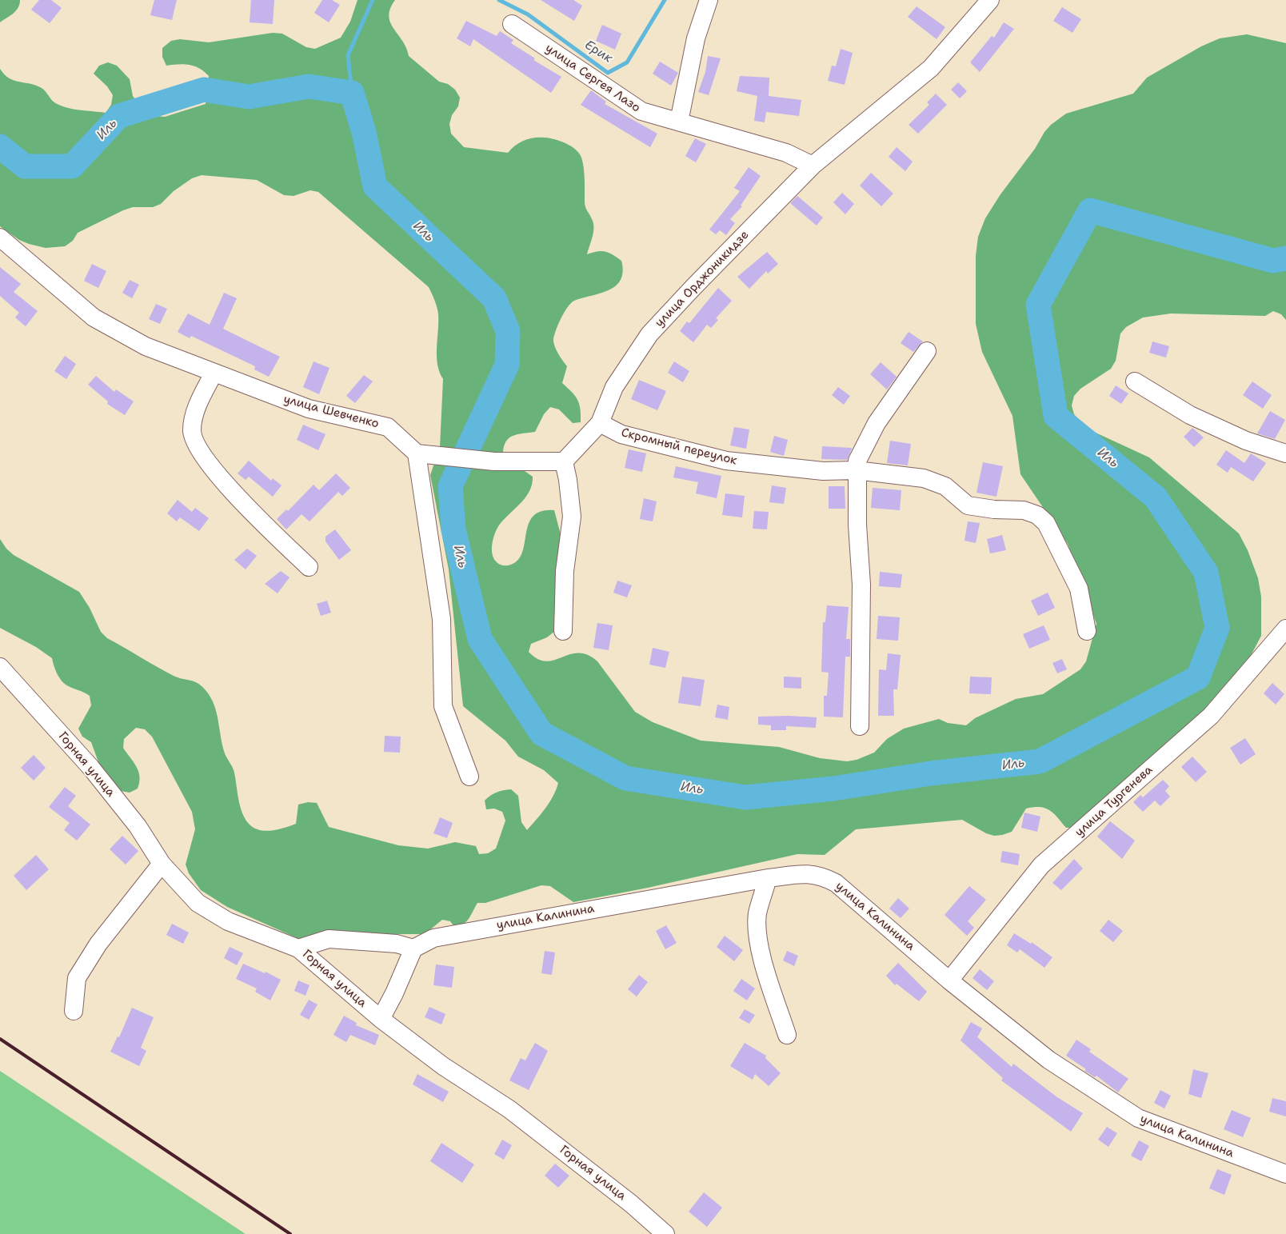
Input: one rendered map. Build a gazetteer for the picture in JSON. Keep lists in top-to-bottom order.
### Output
{
  "streets": {
    "street": [
      "улица Сергея Лазо",
      "улица Орджоникидзе",
      "улица Шевченко",
      "Скромный переулок",
      "Горная улица",
      "улица Тургенева",
      "улица Калинина"
    ]
  },
  "crossings": [
    ["улица Сергея Лазо", "улица Орджоникидзе"],
    ["улица Орджоникидзе", "Скромный переулок"],
    ["улица Тургенева", "улица Калинина"]
  ],
  "water": ["Ерик", "Иль"]
}
